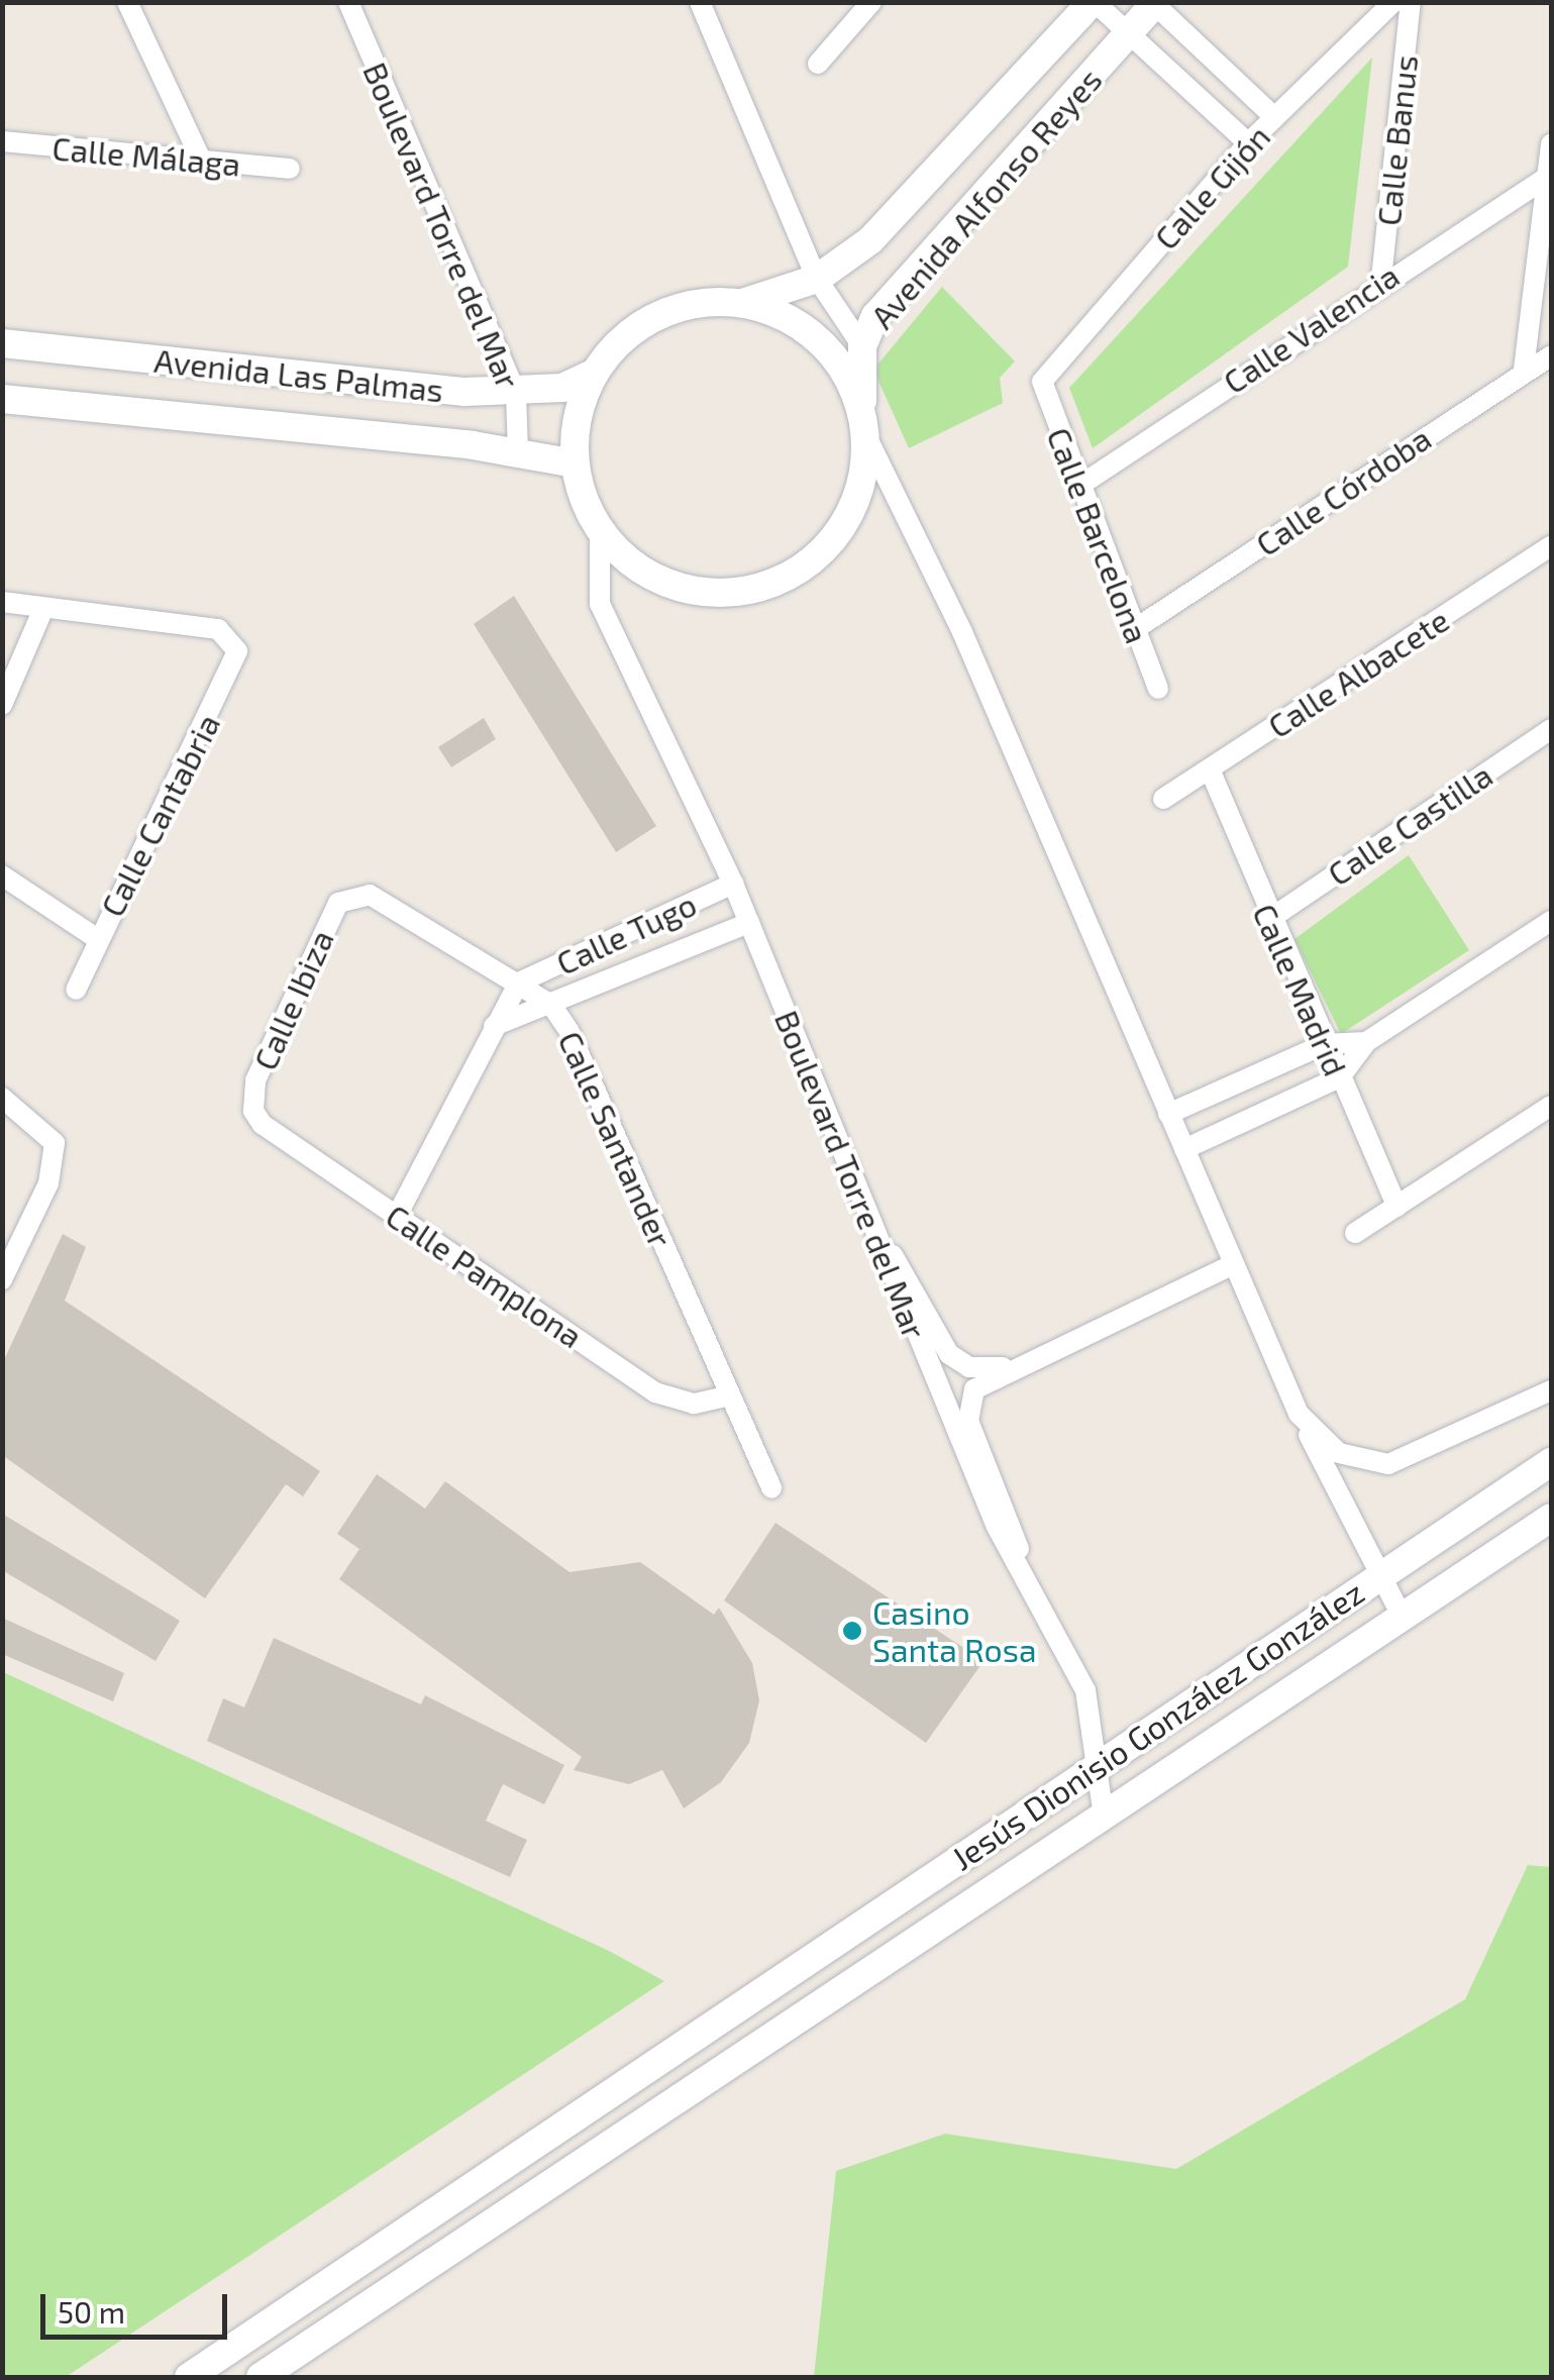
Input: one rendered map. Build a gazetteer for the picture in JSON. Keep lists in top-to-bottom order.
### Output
{
  "streets": {
    "main road": ["Avenida Alfonso Reyes", "Avenida Las Palmas", "Jesús Dionisio González González"],
    "street": [
      "Calle Banus",
      "Calle Málaga",
      "Calle Gijón",
      "Boulevard Torre del Mar",
      "Calle Valencia",
      "Calle Córdoba",
      "Calle Barcelona",
      "Calle Albacete",
      "Calle Cantabria",
      "Calle Castilla",
      "Calle Tugo",
      "Calle Madrid",
      "Calle Ibiza",
      "Calle Santander",
      "Calle Pamplona"
    ]
  },
  "crossings": [
    ["Calle Banus", "Calle Valencia"],
    ["Calle Gijón", "Calle Barcelona"],
    ["Avenida Alfonso Reyes", "Boulevard Torre del Mar"],
    ["Avenida Alfonso Reyes", "Avenida Las Palmas"],
    ["Boulevard Torre del Mar", "Avenida Las Palmas"],
    ["Boulevard Torre del Mar", "Calle Tugo"],
    ["Boulevard Torre del Mar", "Jesús Dionisio González González"],
    ["Calle Valencia", "Calle Barcelona"],
    ["Calle Córdoba", "Calle Barcelona"],
    ["Calle Albacete", "Calle Madrid"],
    ["Calle Castilla", "Calle Madrid"],
    ["Calle Tugo", "Calle Santander"],
    ["Calle Ibiza", "Calle Santander"],
    ["Calle Ibiza", "Calle Pamplona"],
    ["Calle Santander", "Calle Pamplona"]
  ],
  "places": ["Casino Santa Rosa"],
  "scale_bar": "50 m"
}
